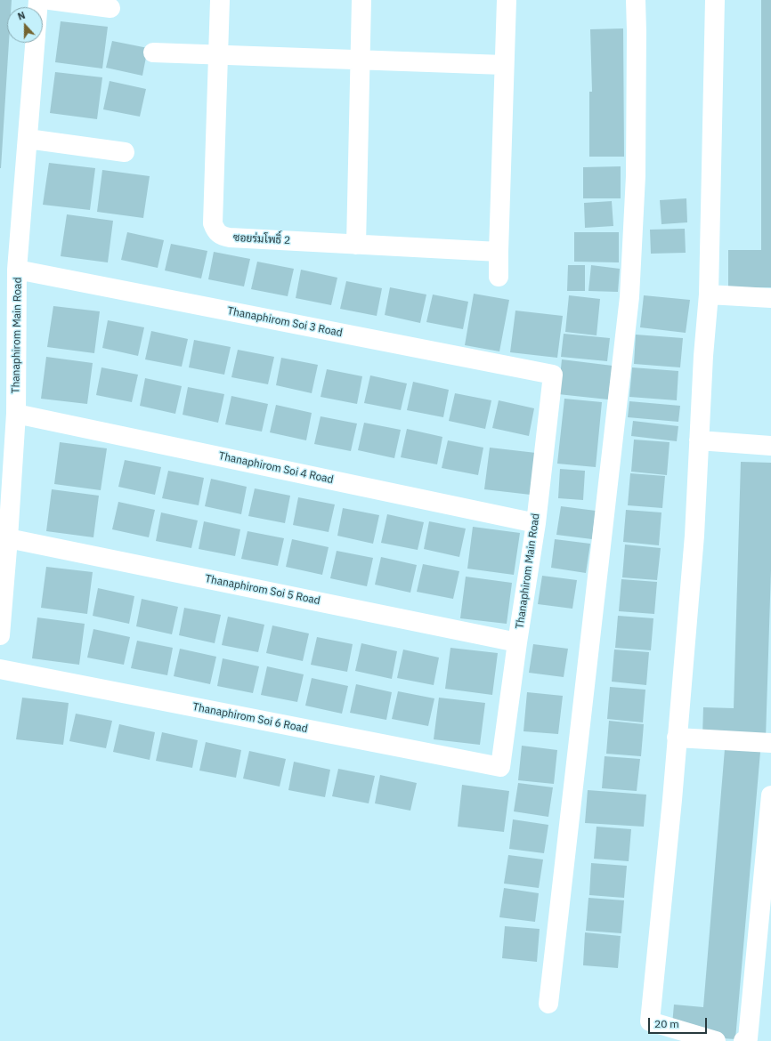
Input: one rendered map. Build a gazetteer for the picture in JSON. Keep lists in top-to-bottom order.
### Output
{
  "streets": {
    "street": [
      "ซอยร่มโพธิ์ 2",
      "Thanaphirom Soi 3 Road",
      "Thanaphirom Main Road",
      "Thanaphirom Soi 4 Road",
      "Thanaphirom Soi 5 Road",
      "Thanaphirom Soi 6 Road"
    ]
  },
  "crossings": [
    ["Thanaphirom Soi 3 Road", "Thanaphirom Main Road"],
    ["Thanaphirom Main Road", "Thanaphirom Soi 4 Road"],
    ["Thanaphirom Main Road", "Thanaphirom Soi 5 Road"],
    ["Thanaphirom Main Road", "Thanaphirom Soi 6 Road"]
  ],
  "scale_bar": "20 m",
  "north": "top"
}
